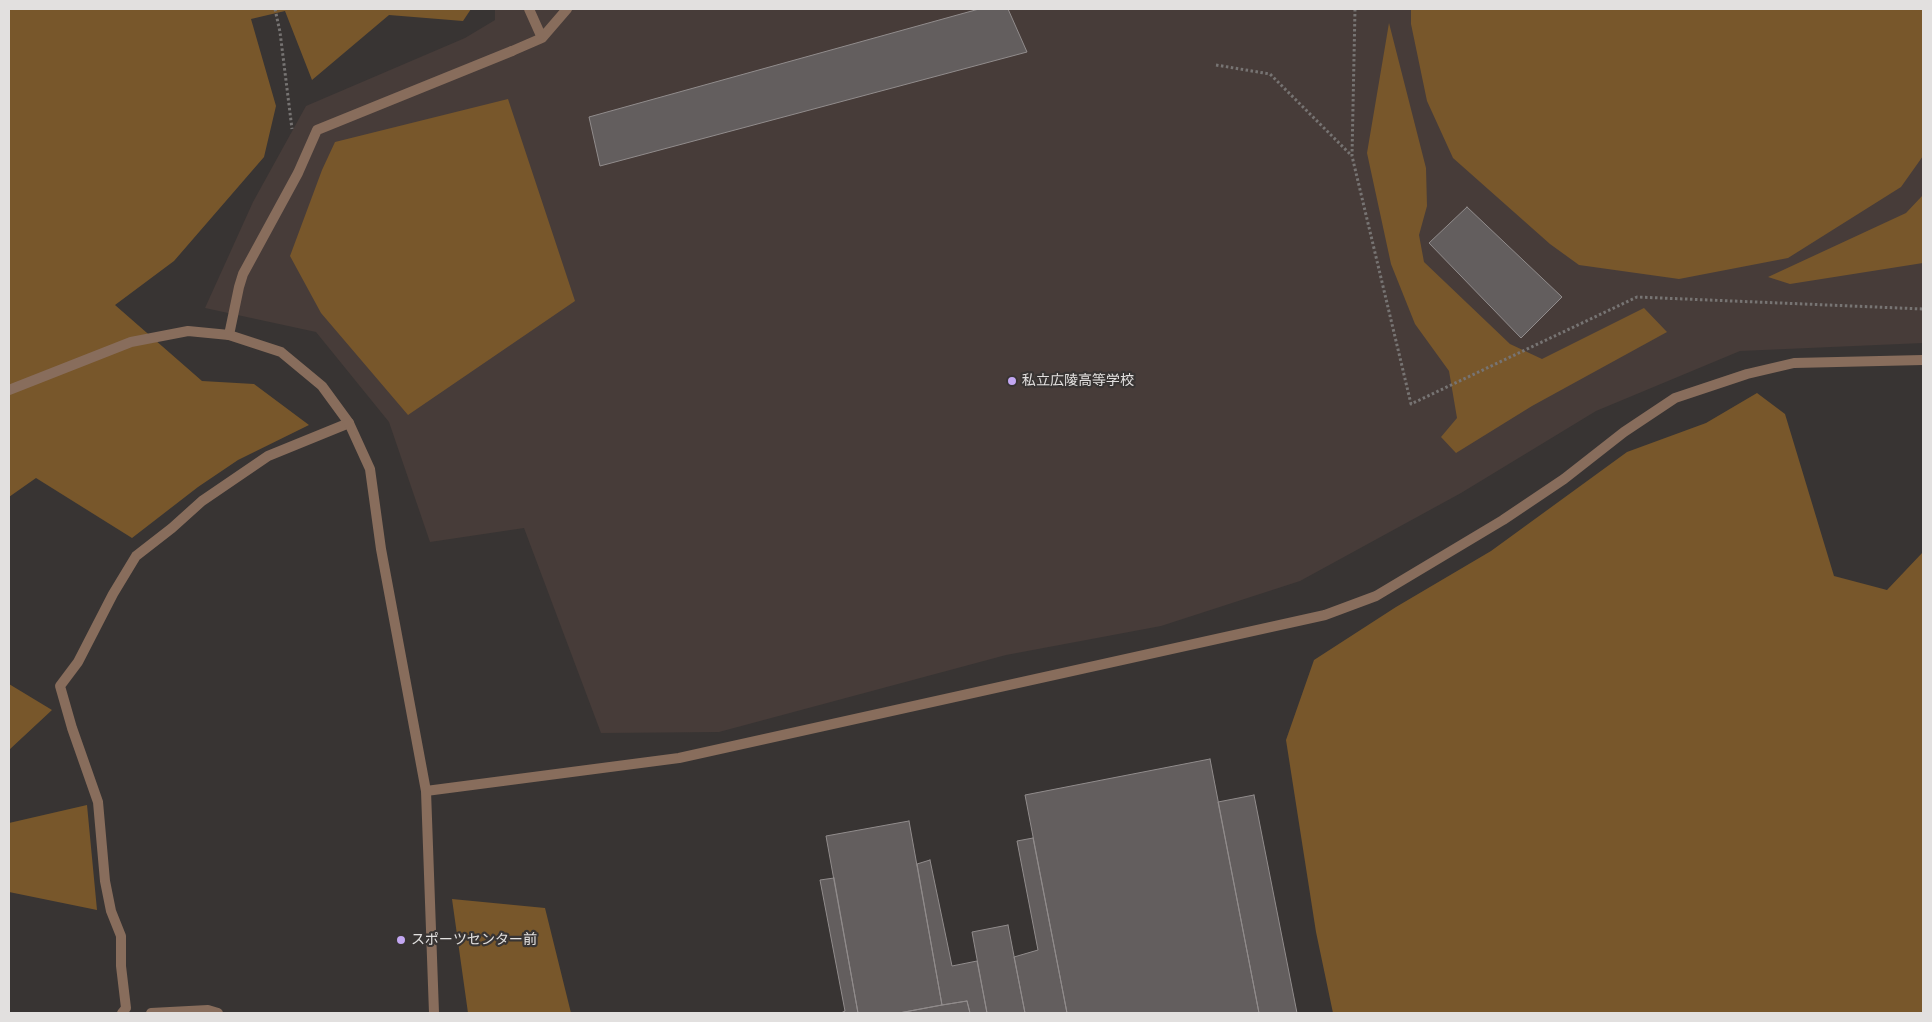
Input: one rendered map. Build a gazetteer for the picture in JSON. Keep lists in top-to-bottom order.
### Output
{
  "places": ["私立広陵高等学校", "スポーツセンター前"]
}
